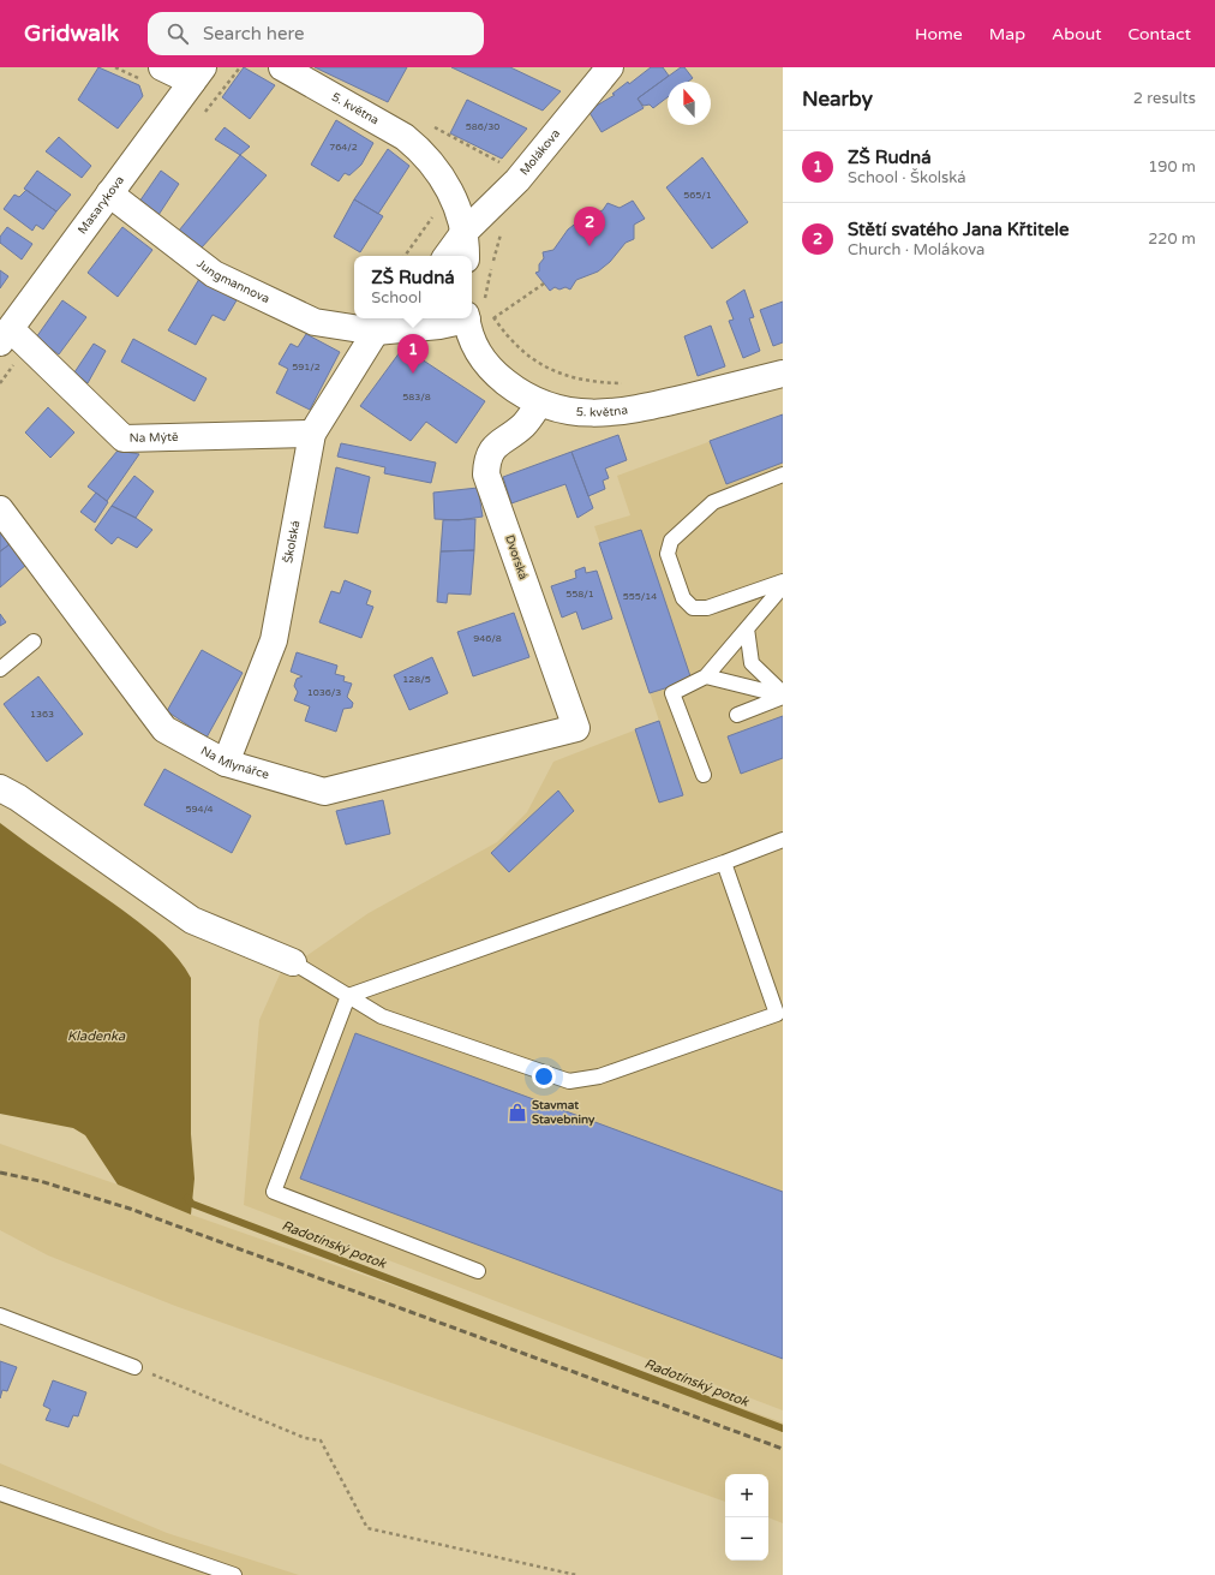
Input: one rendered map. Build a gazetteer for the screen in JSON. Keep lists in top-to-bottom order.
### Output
{
  "streets": {
    "street": [
      "5. května",
      "Molákova",
      "Masarykova",
      "Jungmannova",
      "Na Mýtě",
      "Školská",
      "Dvorská",
      "Na Mlynářce"
    ]
  },
  "crossings": [
    ["5. května", "Molákova"],
    ["5. května", "Dvorská"],
    ["Masarykova", "Jungmannova"],
    ["Masarykova", "Na Mýtě"],
    ["Jungmannova", "Školská"],
    ["Na Mýtě", "Školská"],
    ["Školská", "Na Mlynářce"],
    ["Dvorská", "Na Mlynářce"]
  ],
  "water": ["Kladenka", "Radotínský potok"],
  "places": {
    "shop": ["Stavmat Stavebniny"]
  },
  "house_numbers": [
    "586/30",
    "764/2",
    "565/1",
    "591/2",
    "583/8",
    "558/1",
    "555/14",
    "946/8",
    "128/5",
    "1036/3",
    "1363",
    "594/4"
  ],
  "north": "top",
  "page": {
    "header": "Gridwalk",
    "search": "Search here",
    "nav": [
      "Home",
      "Map",
      "About",
      "Contact"
    ],
    "heading": ["Nearby", "2 results"],
    "list": [
      {
        "mark": "1",
        "name": "ZŠ Rudná",
        "note": "School · Školská",
        "value": "190 m"
      },
      {
        "mark": "2",
        "name": "Stětí svatého Jana Křtitele",
        "note": "Church · Molákova",
        "value": "220 m"
      }
    ],
    "pins": ["2", "1"],
    "popup": ["ZŠ Rudná", "School"],
    "map_buttons": ["+", "−"]
  }
}
